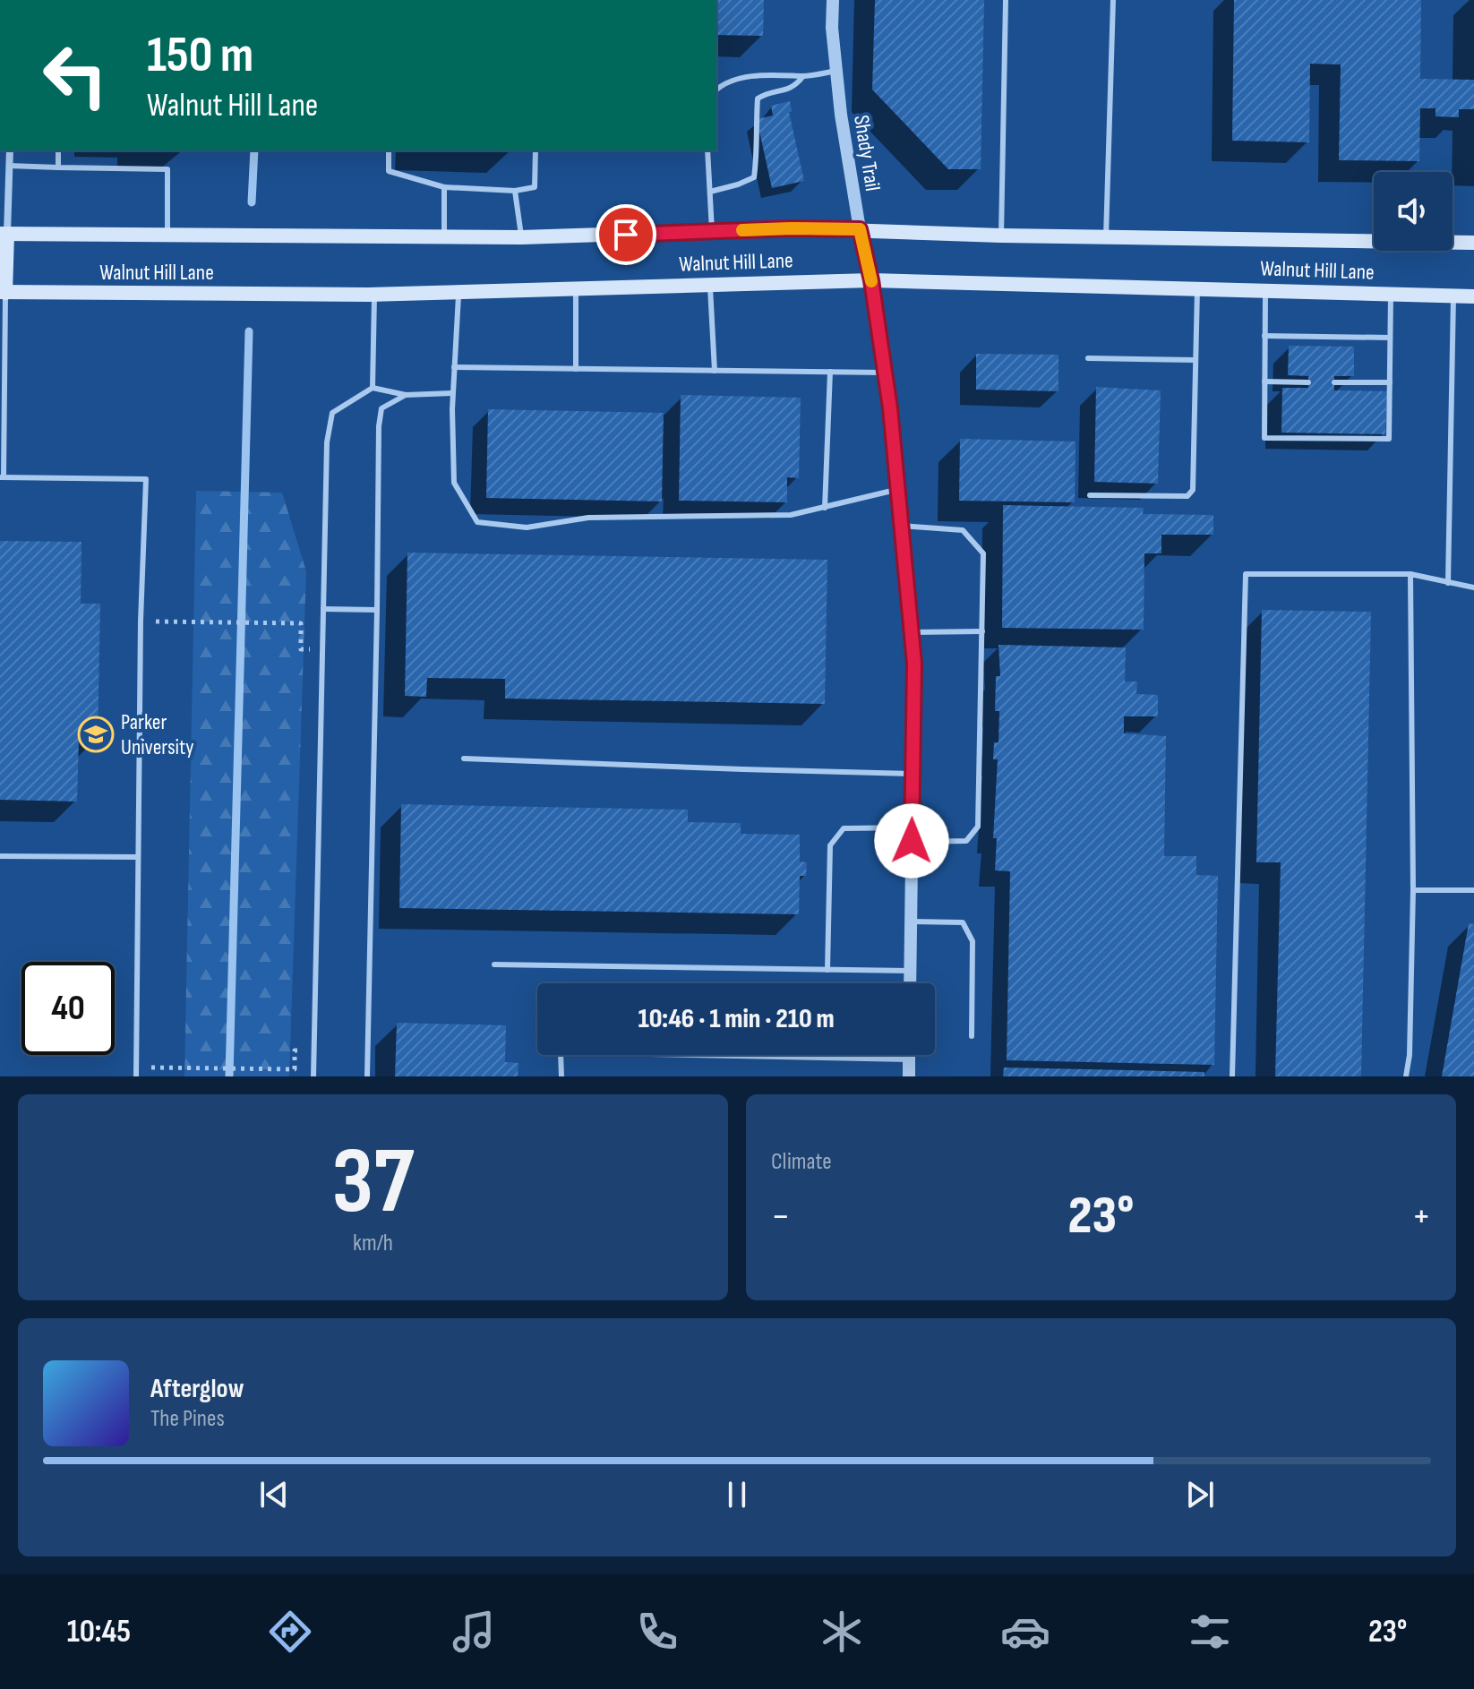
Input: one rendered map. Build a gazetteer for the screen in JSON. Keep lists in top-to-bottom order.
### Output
{
  "streets": {
    "main road": ["Walnut Hill Lane"],
    "street": ["Shady Trail"]
  },
  "crossings": [
    ["Shady Trail", "Walnut Hill Lane"]
  ],
  "places": {
    "school or university": ["Parker University"]
  },
  "page": {
    "turn": ["150 m", "Walnut Hill Lane"],
    "limit": "40",
    "trip": "10:46 · 1 min · 210 m",
    "tile": [
      ["37", "km/h"],
      "Climate"
    ],
    "heat": ["−", "23°", "+"],
    "song": ["Afterglow", "The Pines"],
    "tabs": ["10:45", "23°"]
  }
}
